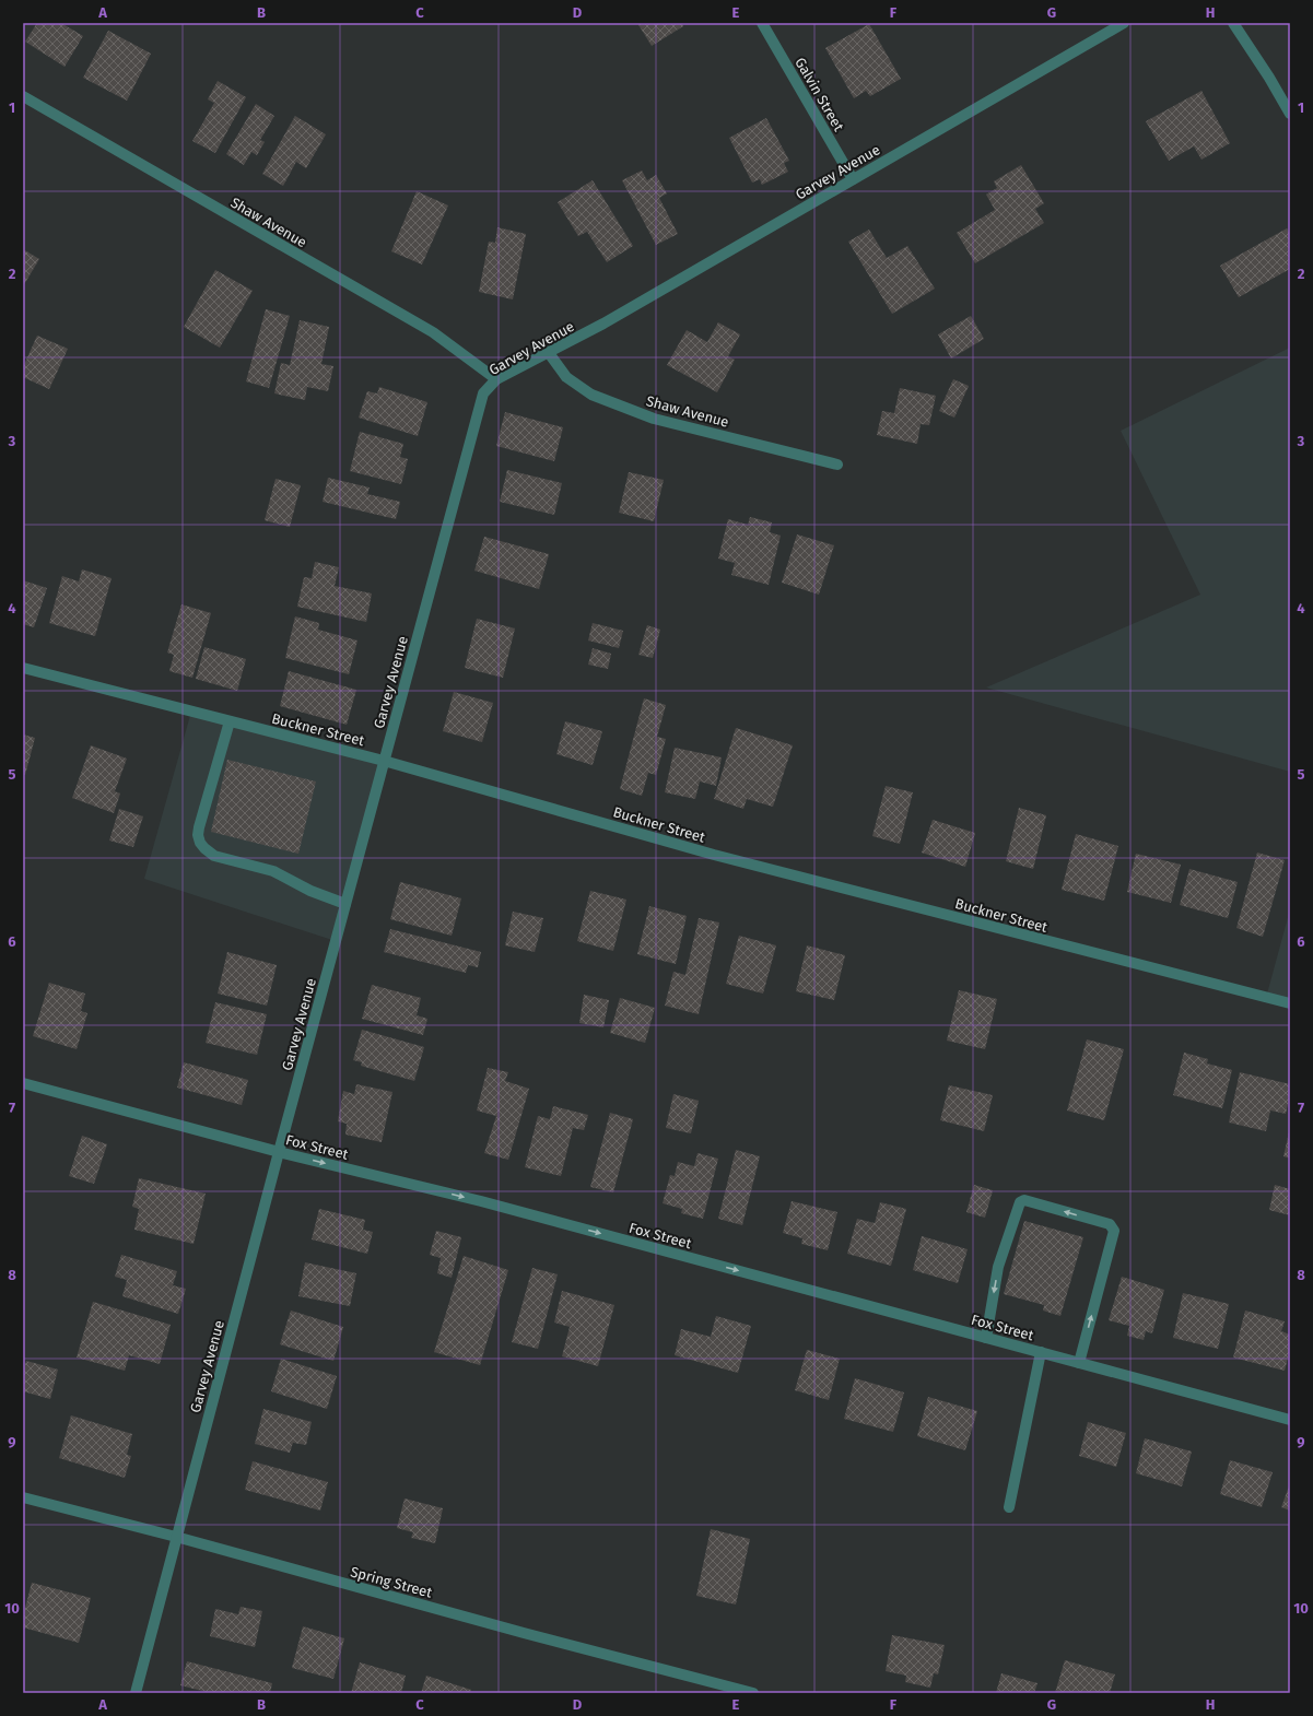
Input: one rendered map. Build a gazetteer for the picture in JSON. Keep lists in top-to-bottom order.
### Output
{
  "streets": {
    "street": [
      "Galvin Street",
      "Garvey Avenue",
      "Shaw Avenue",
      "Buckner Street",
      "Fox Street",
      "Spring Street"
    ]
  },
  "crossings": [
    ["Galvin Street", "Garvey Avenue"],
    ["Garvey Avenue", "Shaw Avenue"],
    ["Garvey Avenue", "Buckner Street"],
    ["Garvey Avenue", "Fox Street"],
    ["Garvey Avenue", "Spring Street"]
  ],
  "one_way": ["Fox Street"],
  "grid": {
    "columns": [
      "A",
      "B",
      "C",
      "D",
      "E",
      "F",
      "G",
      "H"
    ],
    "rows": [
      "1",
      "2",
      "3",
      "4",
      "5",
      "6",
      "7",
      "8",
      "9",
      "10"
    ]
  }
}
